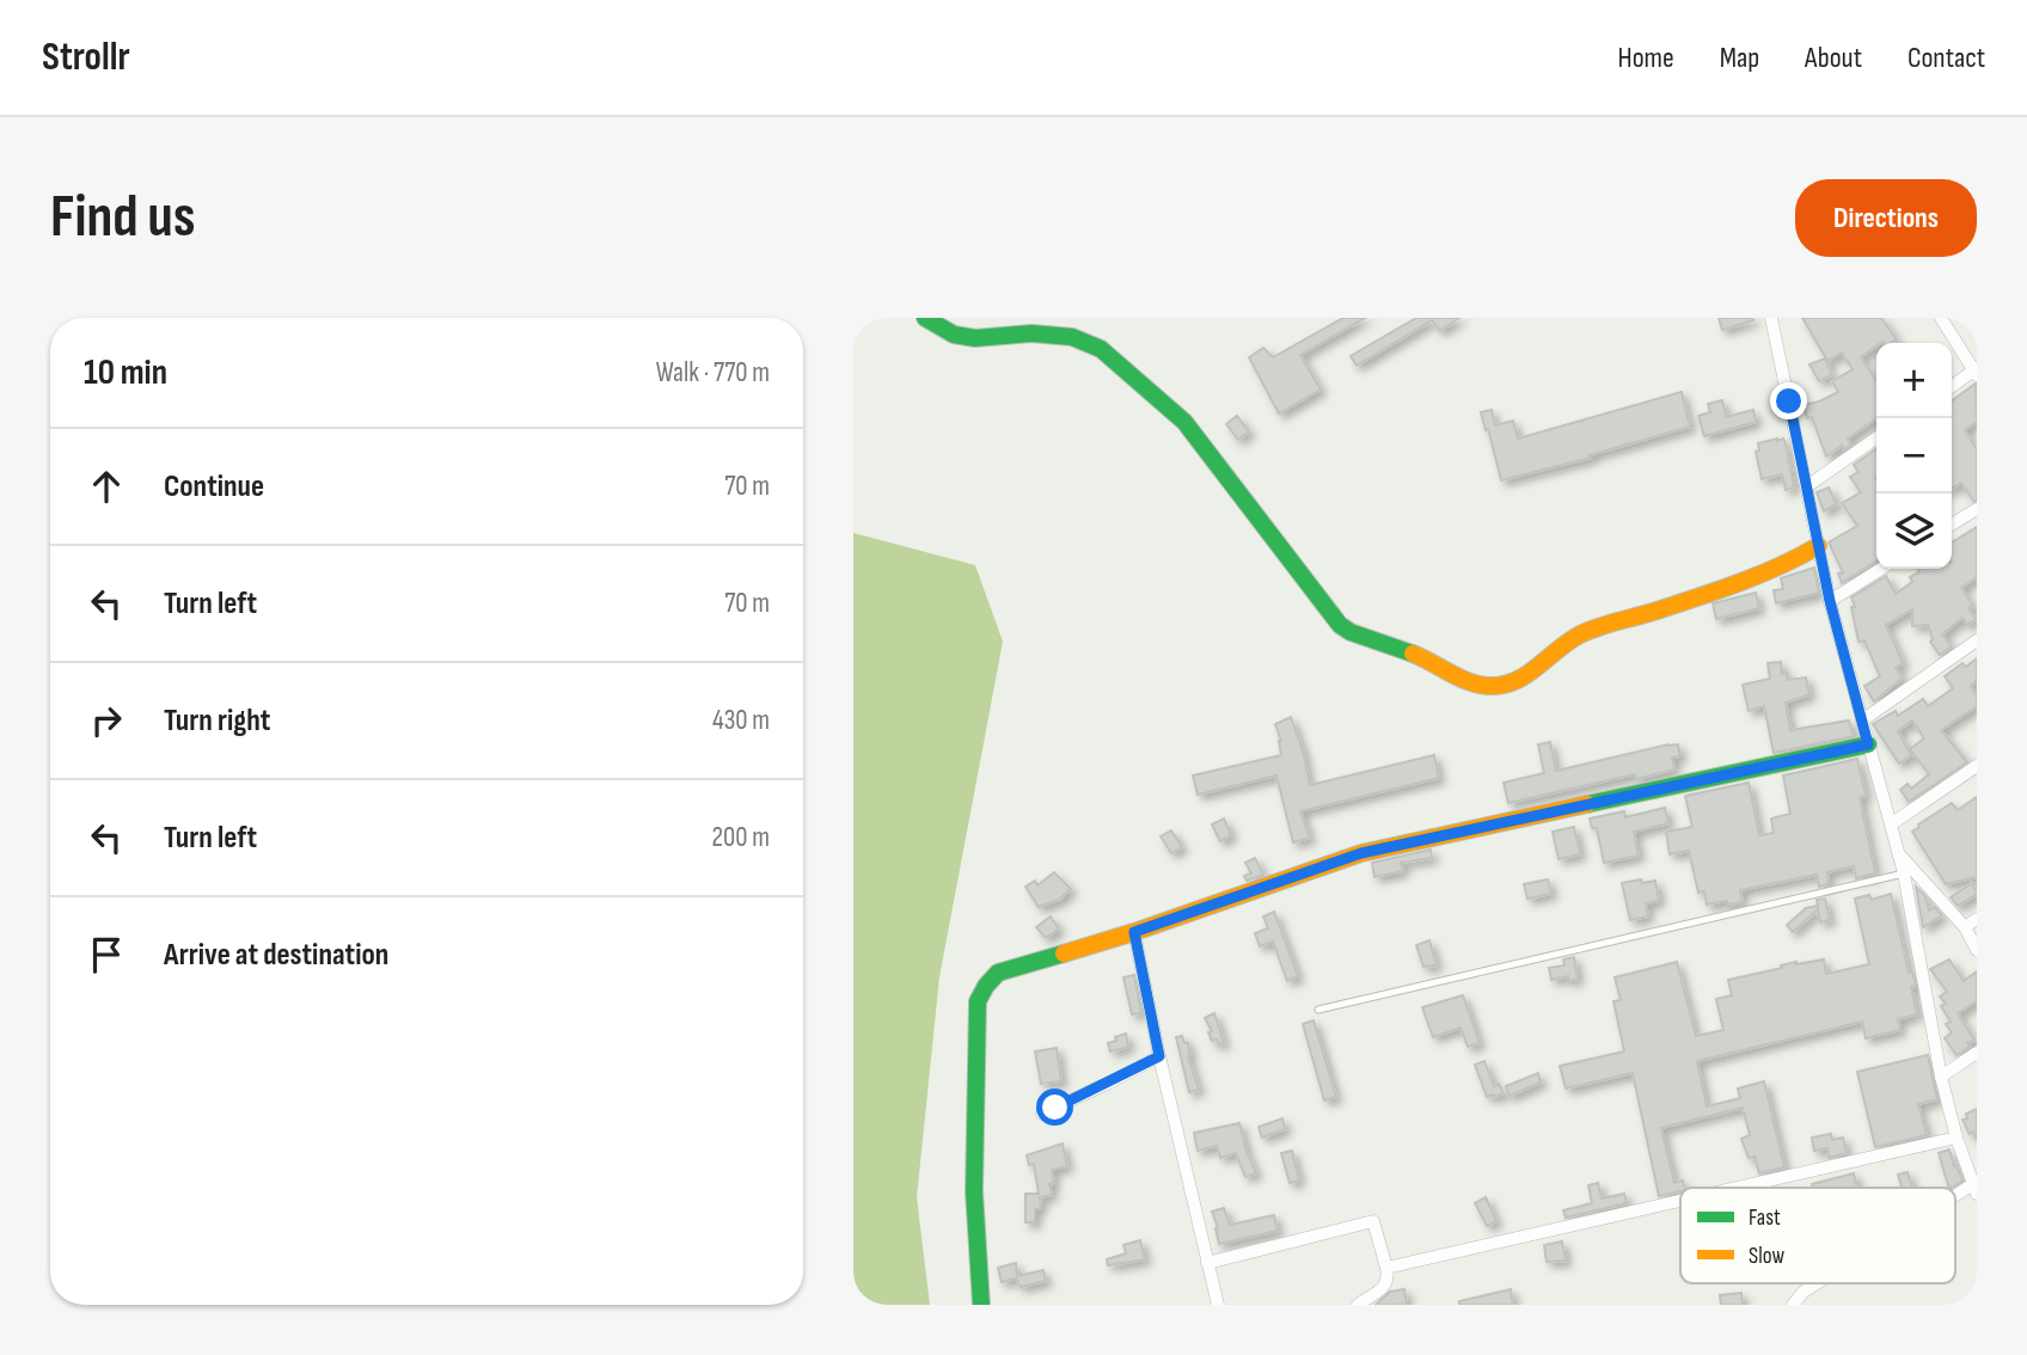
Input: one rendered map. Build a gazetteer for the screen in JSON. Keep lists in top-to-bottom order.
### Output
{
  "legend": ["Fast", "Slow"],
  "page": {
    "header": "Strollr",
    "nav": [
      "Home",
      "Map",
      "About",
      "Contact"
    ],
    "buttons": "Directions",
    "title": "Find us",
    "heading": ["10 min", "Walk · 770 m"],
    "map_buttons": ["+", "−"],
    "list": [
      ["Continue", "70 m"],
      ["Turn left", "70 m"],
      ["Turn right", "430 m"],
      ["Turn left", "200 m"],
      "Arrive at destination"
    ]
  }
}
